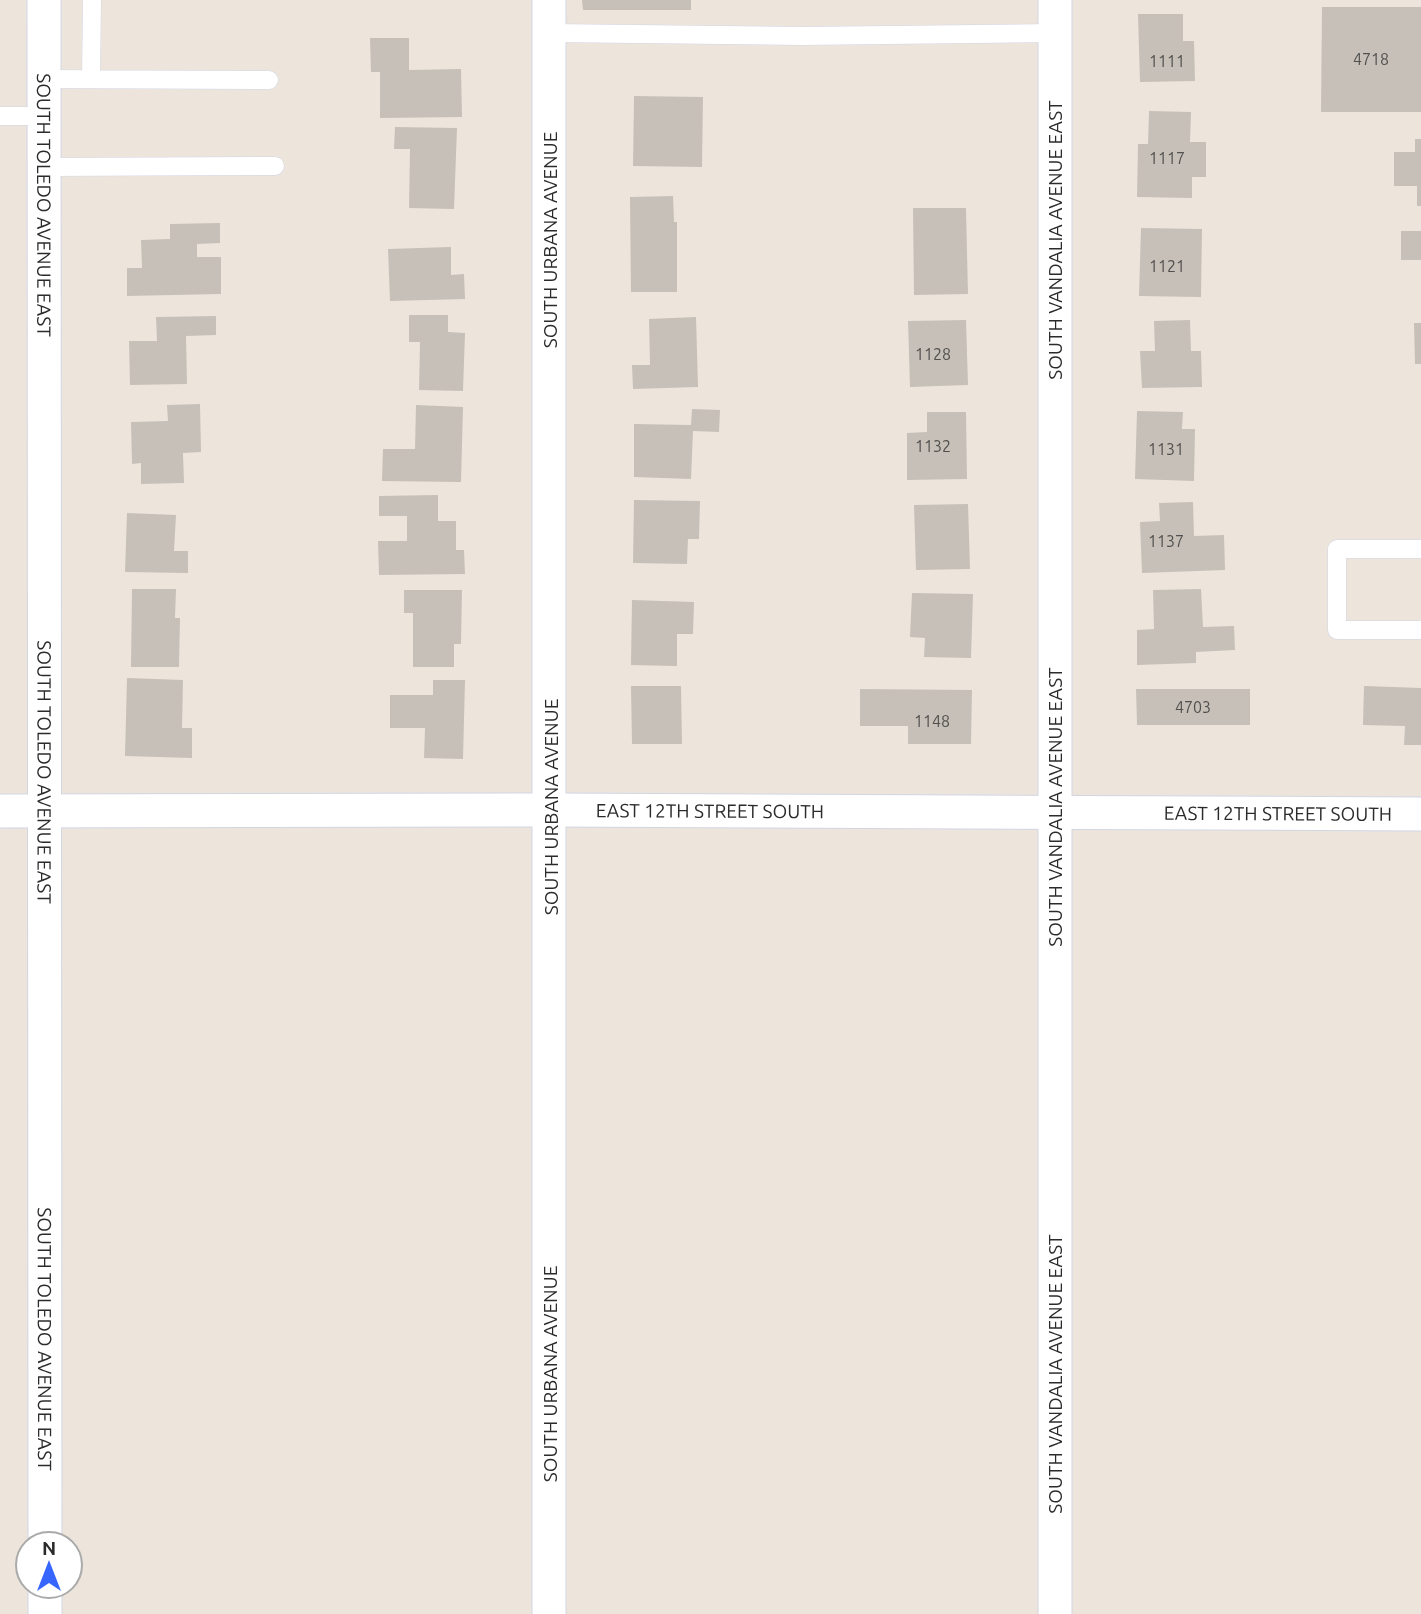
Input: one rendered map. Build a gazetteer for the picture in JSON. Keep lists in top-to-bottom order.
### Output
{
  "streets": {
    "street": [
      "SOUTH TOLEDO AVENUE EAST",
      "SOUTH URBANA AVENUE",
      "SOUTH VANDALIA AVENUE EAST",
      "EAST 12TH STREET SOUTH"
    ]
  },
  "crossings": [
    ["SOUTH TOLEDO AVENUE EAST", "EAST 12TH STREET SOUTH"],
    ["SOUTH URBANA AVENUE", "EAST 12TH STREET SOUTH"],
    ["SOUTH VANDALIA AVENUE EAST", "EAST 12TH STREET SOUTH"]
  ],
  "house_numbers": [
    "4718",
    "1111",
    "1117",
    "1121",
    "1128",
    "1132",
    "1131",
    "1137",
    "4703",
    "1148"
  ],
  "north": "top"
}
